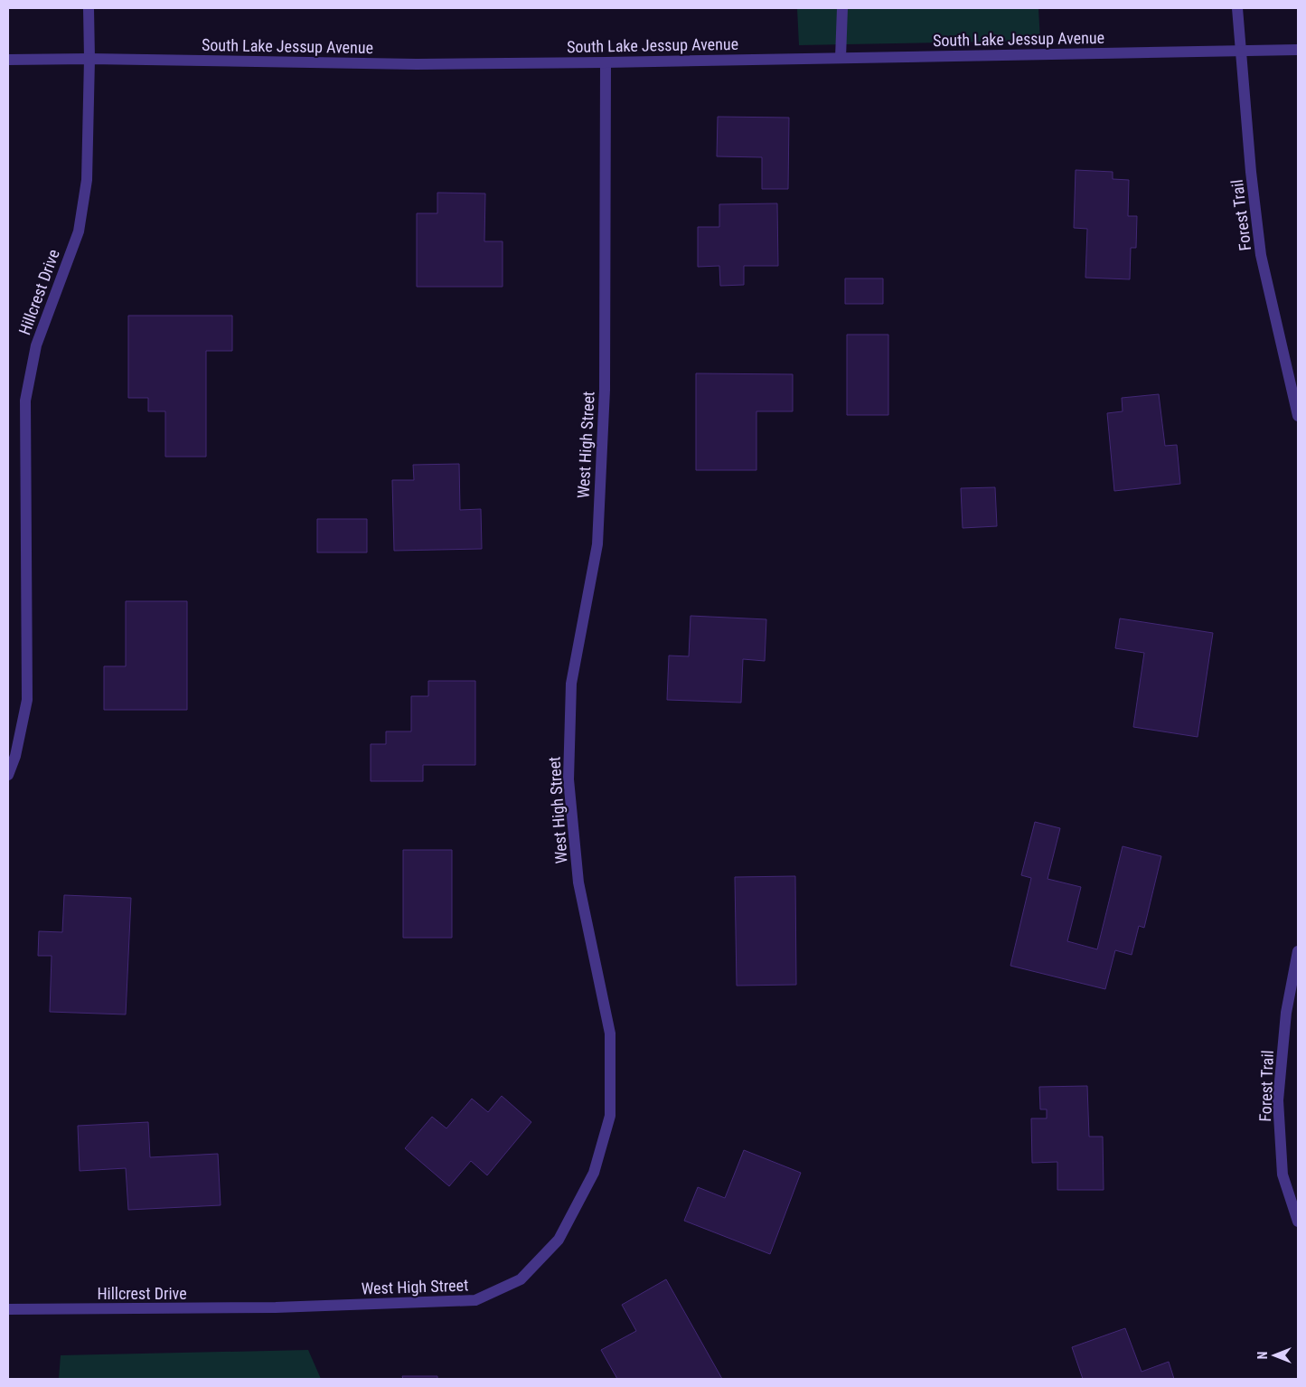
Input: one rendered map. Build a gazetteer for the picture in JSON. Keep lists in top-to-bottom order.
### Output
{
  "streets": {
    "street": [
      "South Lake Jessup Avenue",
      "Forest Trail",
      "Hillcrest Drive",
      "West High Street"
    ]
  },
  "crossings": [
    ["South Lake Jessup Avenue", "Forest Trail"],
    ["South Lake Jessup Avenue", "Hillcrest Drive"],
    ["South Lake Jessup Avenue", "West High Street"],
    ["Hillcrest Drive", "West High Street"]
  ],
  "north": "left"
}
